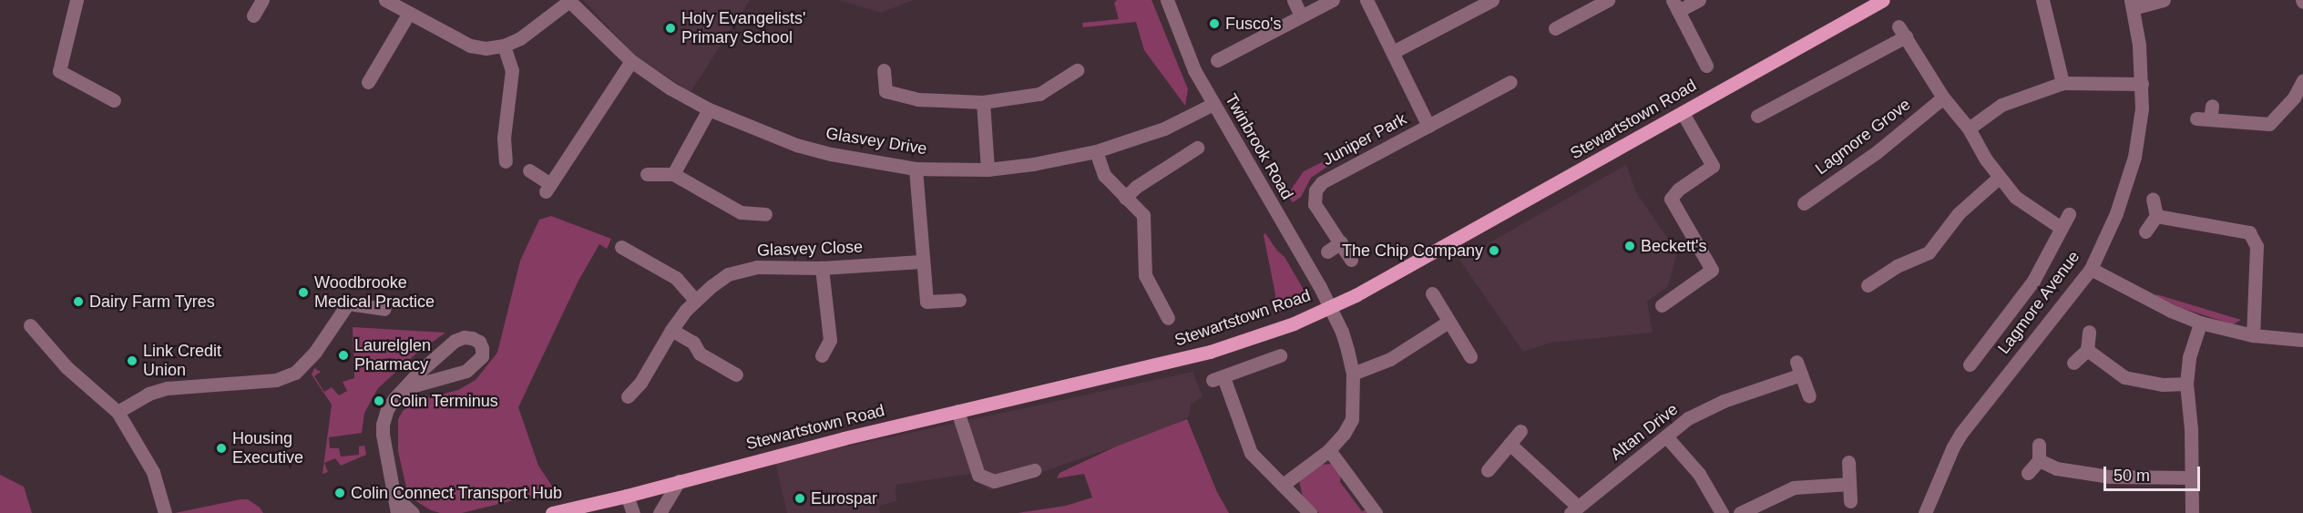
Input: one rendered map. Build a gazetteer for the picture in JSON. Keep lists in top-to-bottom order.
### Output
{
  "streets": {
    "main road": ["Stewartstown Road"],
    "street": [
      "Lagmore Grove",
      "Juniper Park",
      "Glasvey Drive",
      "Twinbrook Road",
      "Glasvey Close",
      "Lagmore Avenue",
      "Altan Drive"
    ]
  },
  "crossings": [
    ["Stewartstown Road", "Twinbrook Road"],
    ["Glasvey Drive", "Twinbrook Road"]
  ],
  "places": [
    "Fusco's",
    "Holy Evangelists' Primary School",
    "Beckett's",
    "The Chip Company",
    "Woodbrooke Medical Practice",
    "Dairy Farm Tyres",
    "Laurelglen Pharmacy",
    "Link Credit Union",
    "Colin Terminus",
    "Housing Executive",
    "Colin Connect Transport Hub",
    "Eurospar"
  ],
  "scale_bar": "50 m"
}
